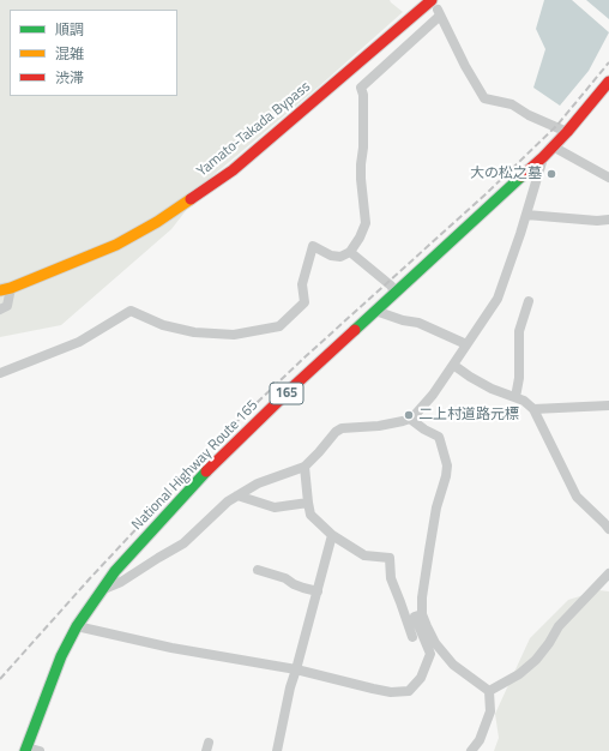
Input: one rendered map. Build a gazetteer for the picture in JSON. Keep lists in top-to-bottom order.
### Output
{
  "streets": {
    "highway": ["Yamato-Takada Bypass", "165", "National Highway Route 165"]
  },
  "places": ["大の松之墓", "二上村道路元標"],
  "legend": ["順調", "混雑", "渋滞"]
}
